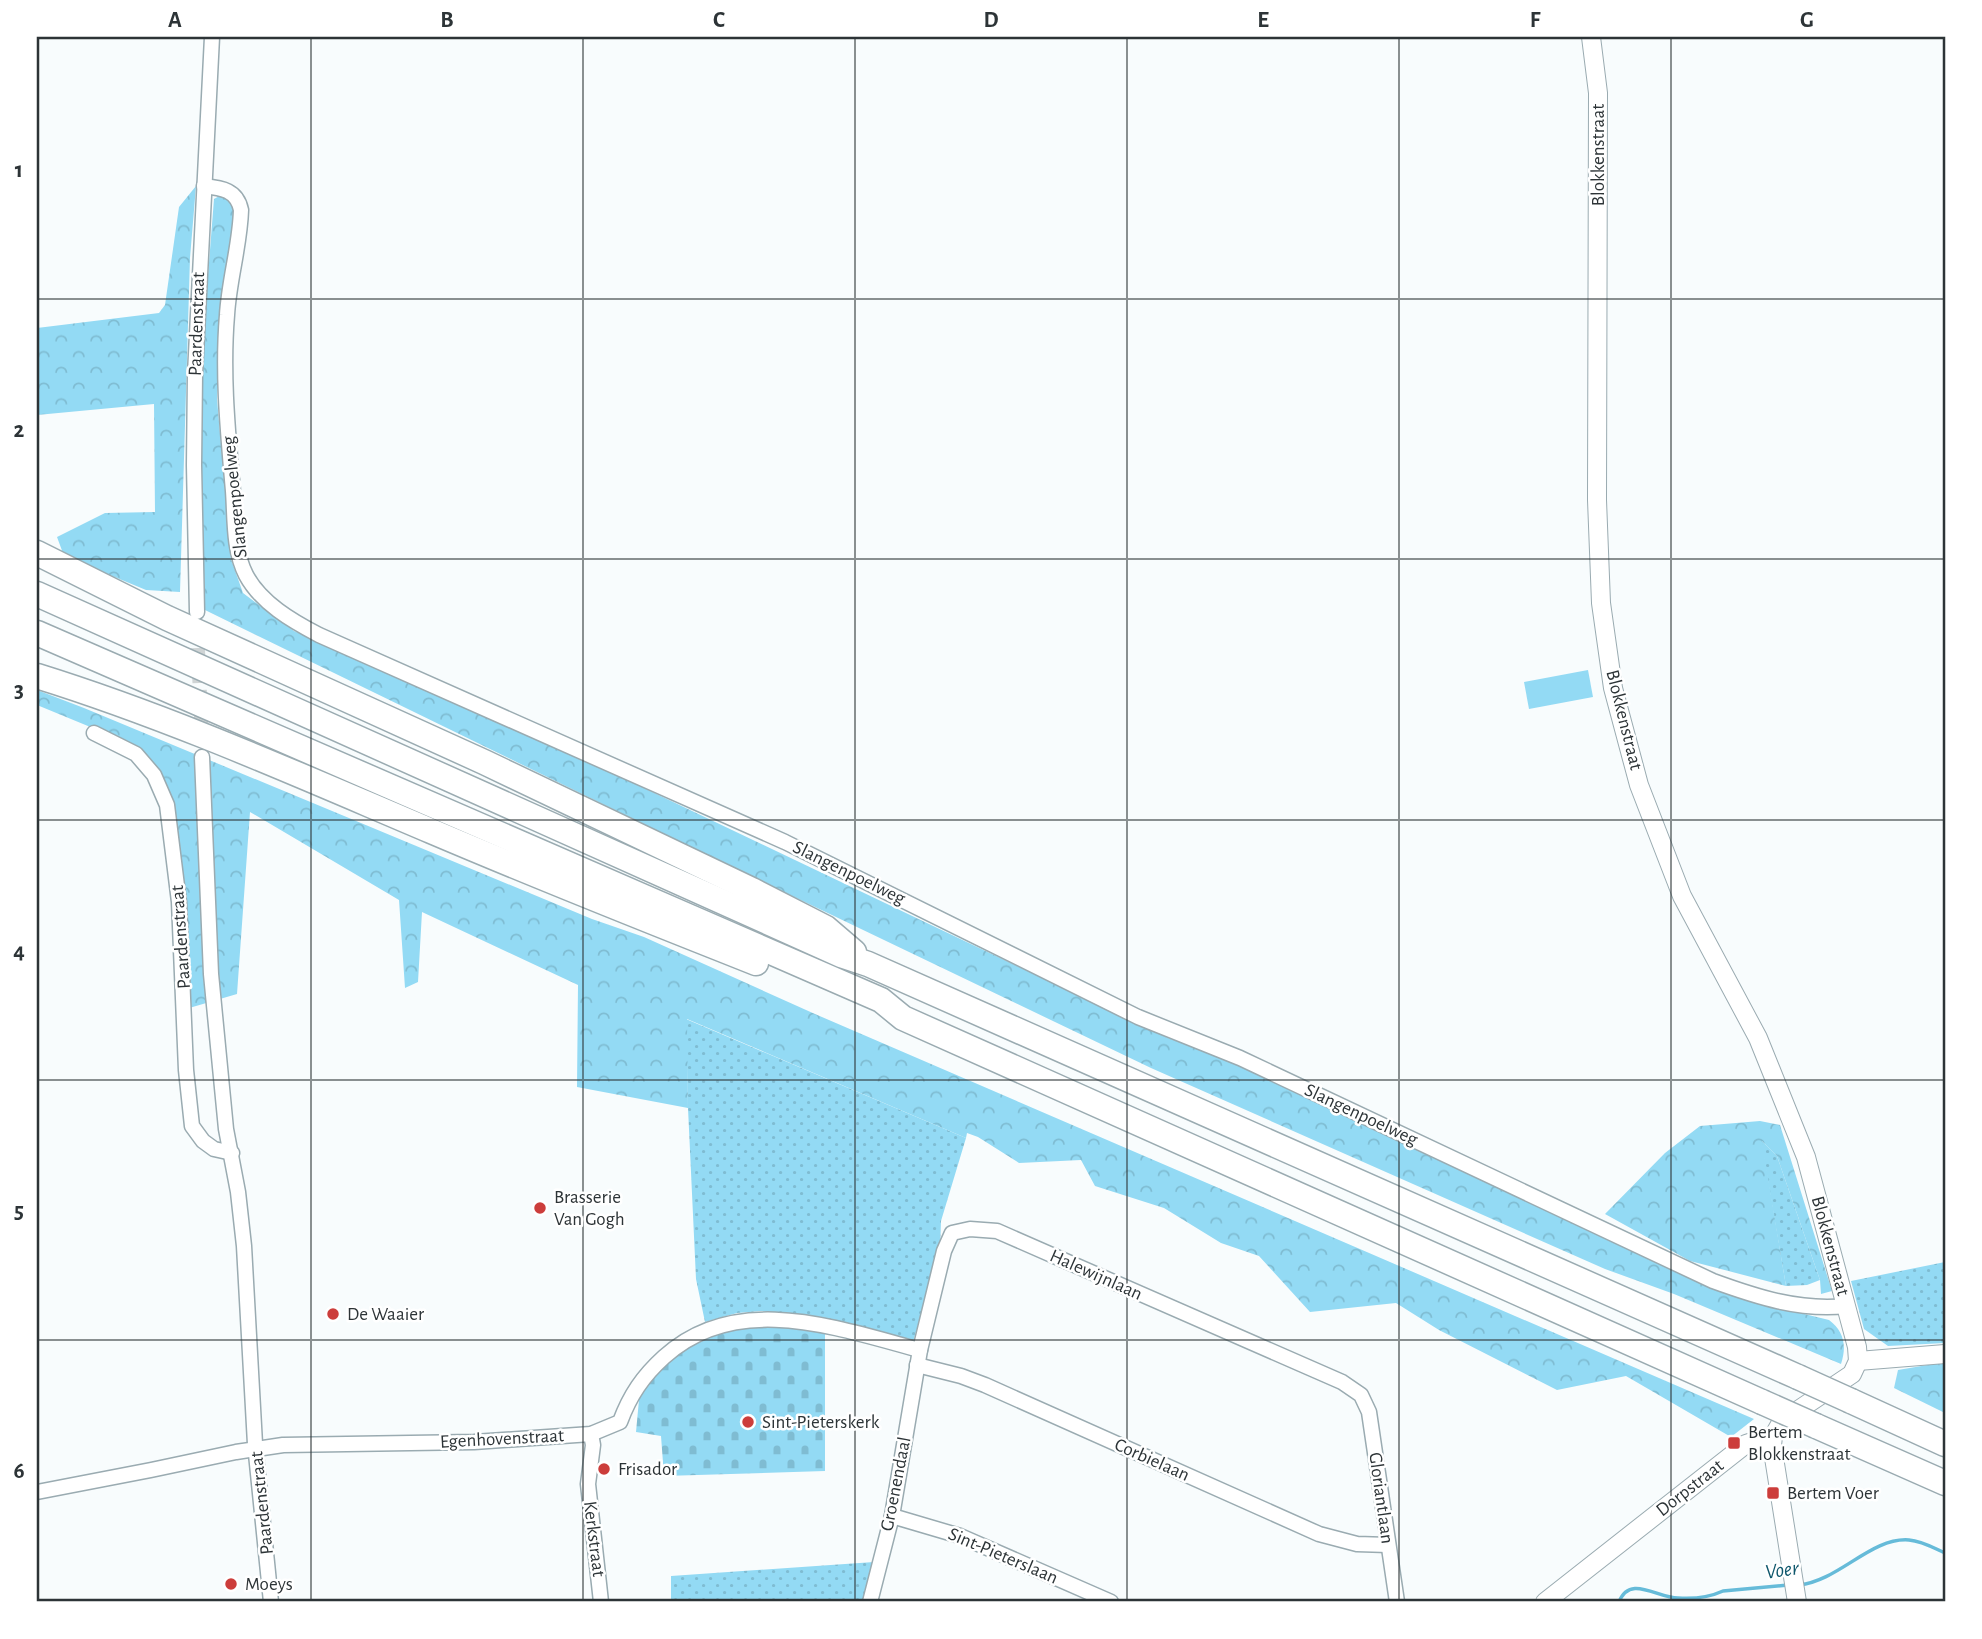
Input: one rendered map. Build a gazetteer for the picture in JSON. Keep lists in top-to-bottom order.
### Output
{
  "streets": {
    "street": [
      "Blokkenstraat",
      "Paardenstraat",
      "Slangenpoelweg",
      "Halewijnlaan",
      "Egenhovenstraat",
      "Corbielaan",
      "Groenendaal",
      "Dorpstraat",
      "Gloriantlaan",
      "Kerkstraat",
      "Sint-Pieterslaan"
    ]
  },
  "crossings": [
    ["Blokkenstraat", "Slangenpoelweg"],
    ["Paardenstraat", "Slangenpoelweg"],
    ["Paardenstraat", "Egenhovenstraat"],
    ["Halewijnlaan", "Egenhovenstraat"],
    ["Halewijnlaan", "Corbielaan"],
    ["Halewijnlaan", "Groenendaal"],
    ["Halewijnlaan", "Gloriantlaan"],
    ["Egenhovenstraat", "Kerkstraat"],
    ["Corbielaan", "Groenendaal"],
    ["Corbielaan", "Gloriantlaan"],
    ["Groenendaal", "Sint-Pieterslaan"]
  ],
  "water": ["Voer"],
  "places": {
    "other": [
      "Brasserie Van Gogh",
      "De Waaier",
      "Sint-Pieterskerk",
      "Frisador",
      "Moeys"
    ],
    "transit": ["Bertem Blokkenstraat", "Bertem Voer"]
  },
  "grid": {
    "columns": [
      "A",
      "B",
      "C",
      "D",
      "E",
      "F",
      "G"
    ],
    "rows": [
      "1",
      "2",
      "3",
      "4",
      "5",
      "6"
    ]
  }
}
